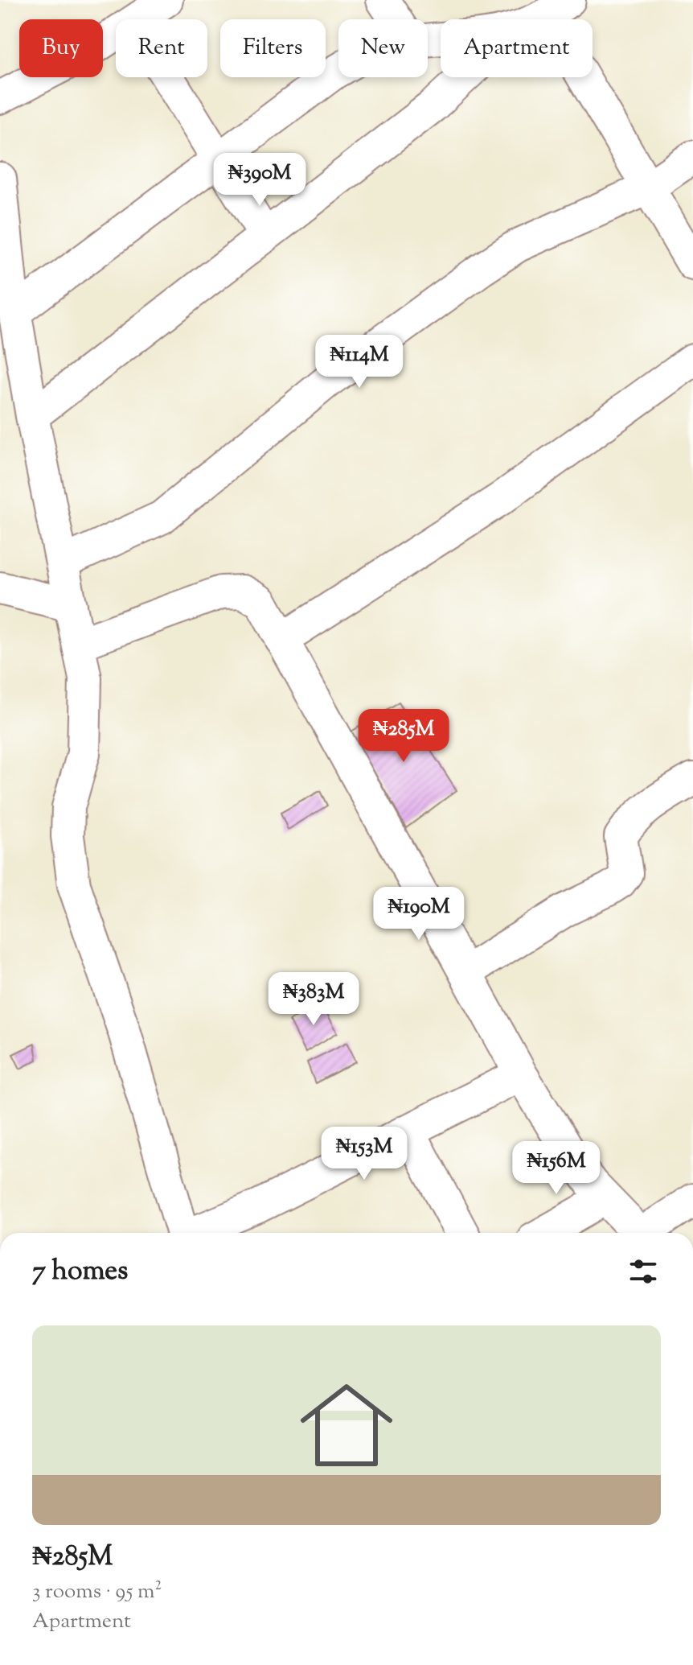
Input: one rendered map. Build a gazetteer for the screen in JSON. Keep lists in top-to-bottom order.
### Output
{
  "page": {
    "chip": [
      "Buy",
      "Rent",
      "Filters",
      "New",
      "Apartment"
    ],
    "price": [
      "₦390M",
      "₦114M",
      "₦285M",
      "₦190M",
      "₦383M",
      "₦153M",
      "₦156M"
    ],
    "heading": "7 homes",
    "list": [
      {
        "name": "₦285M",
        "note": "3 rooms · 95 m² · Apartment"
      }
    ]
  }
}
